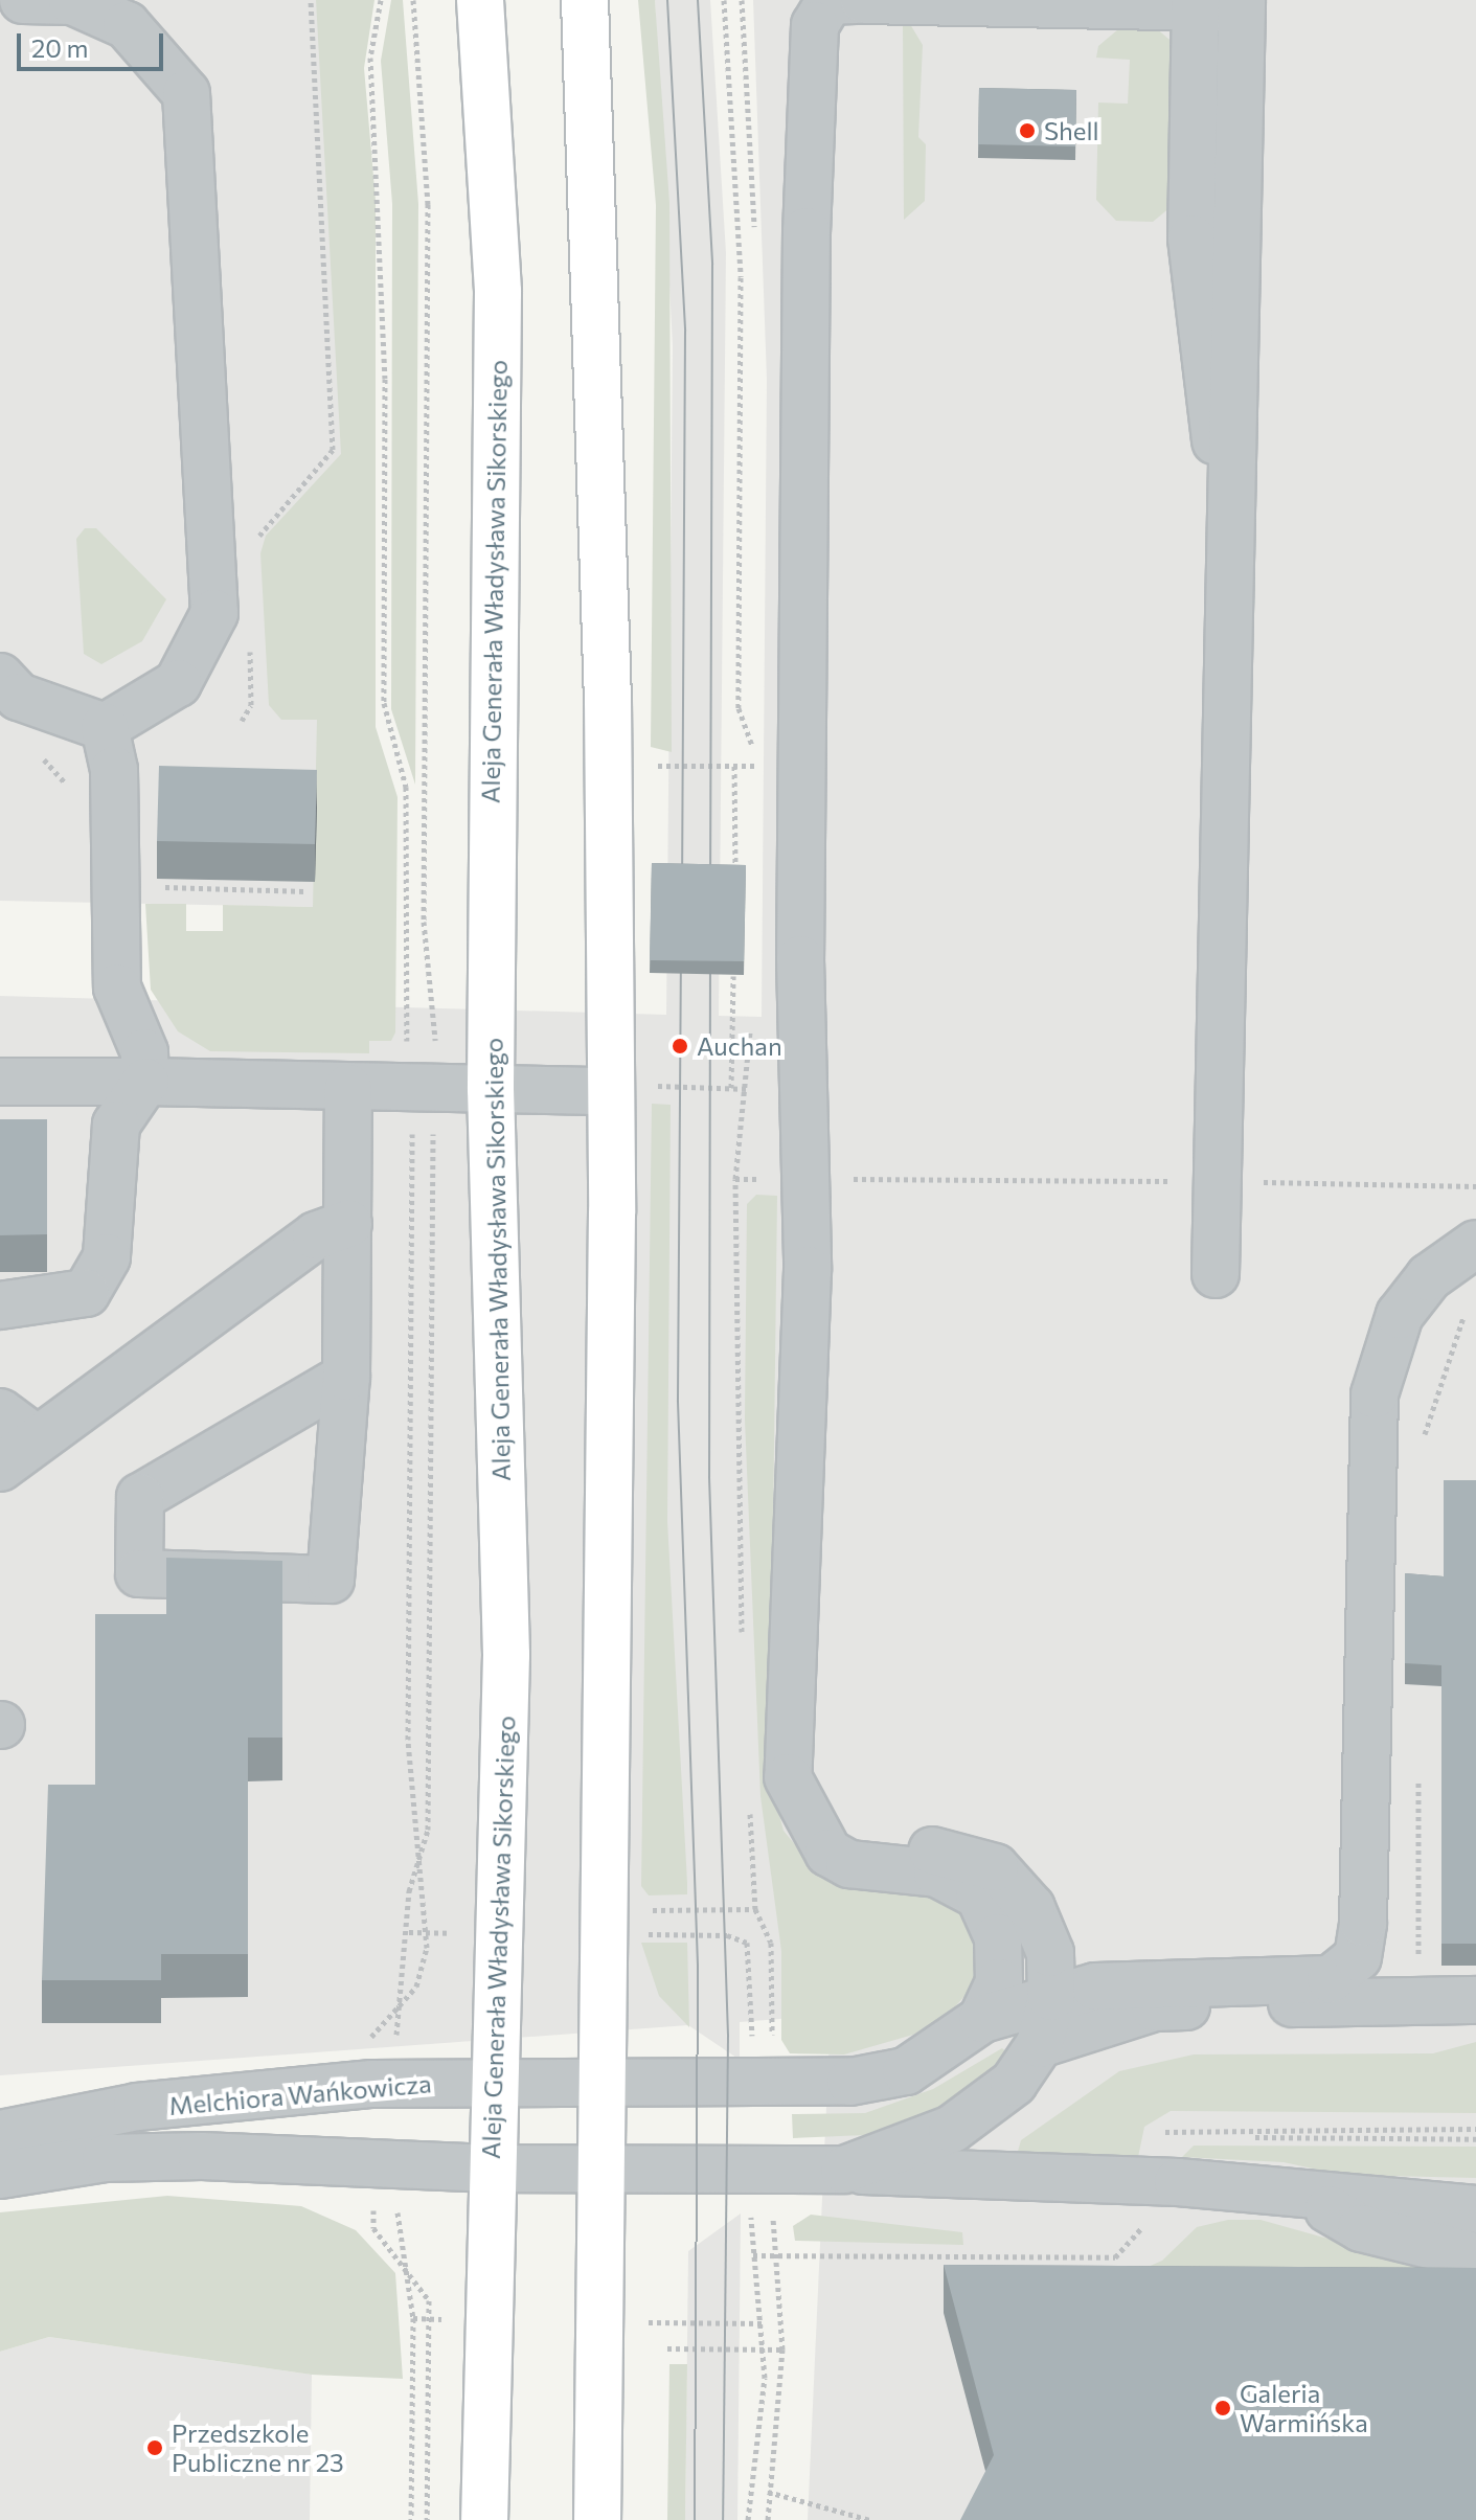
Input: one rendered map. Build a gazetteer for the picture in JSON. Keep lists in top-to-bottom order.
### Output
{
  "streets": {
    "main road": ["Aleja Generała Władysława Sikorskiego"],
    "street": ["Melchiora Wańkowicza"]
  },
  "crossings": [
    ["Aleja Generała Władysława Sikorskiego", "Melchiora Wańkowicza"]
  ],
  "places": [
    "Shell",
    "Auchan",
    "Galeria Warmińska",
    "Przedszkole Publiczne nr 23"
  ],
  "scale_bar": "20 m"
}
